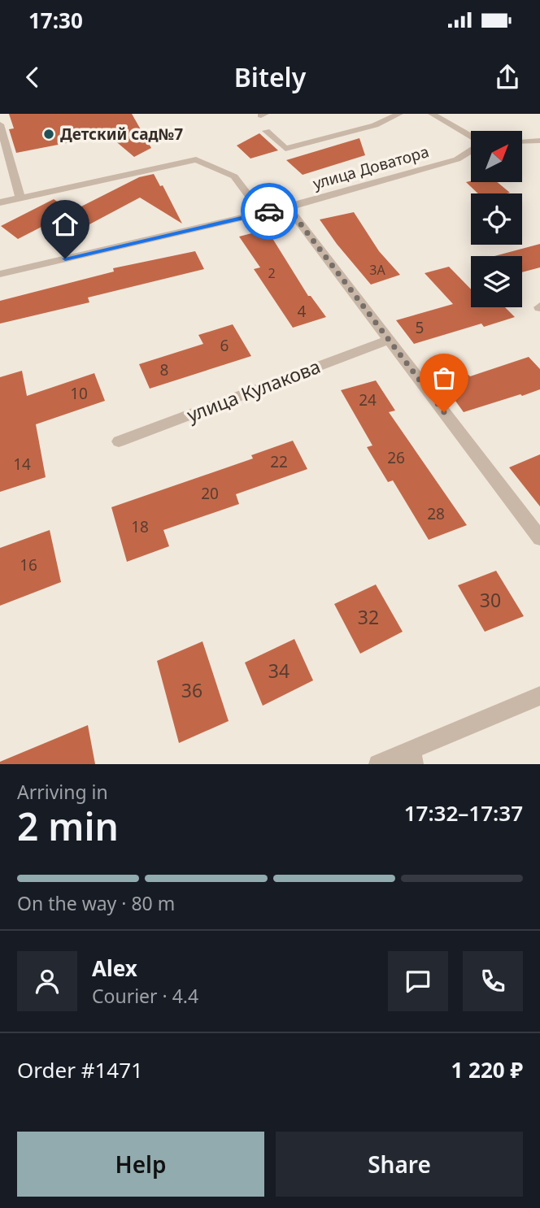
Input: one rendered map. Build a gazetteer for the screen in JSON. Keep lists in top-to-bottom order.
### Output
{
  "streets": {
    "street": ["улица Доватора", "улица Кулакова"]
  },
  "places": ["Детский сад№7"],
  "house_numbers": [
    "3А",
    "2",
    "4",
    "5",
    "6",
    "8",
    "10",
    "24",
    "26",
    "22",
    "14",
    "20",
    "28",
    "18",
    "16",
    "30",
    "32",
    "34",
    "36"
  ],
  "north": "top right",
  "page": {
    "status": "17:30",
    "header": "Bitely",
    "heading": ["2 min", "Arriving in", "17:32–17:37"],
    "panel": [
      "Alex",
      "Courier · 4.4",
      "Order #1471",
      "1 220 ₽"
    ],
    "bar": "On the way · 80 m",
    "buttons": ["Help", "Share"]
  }
}
